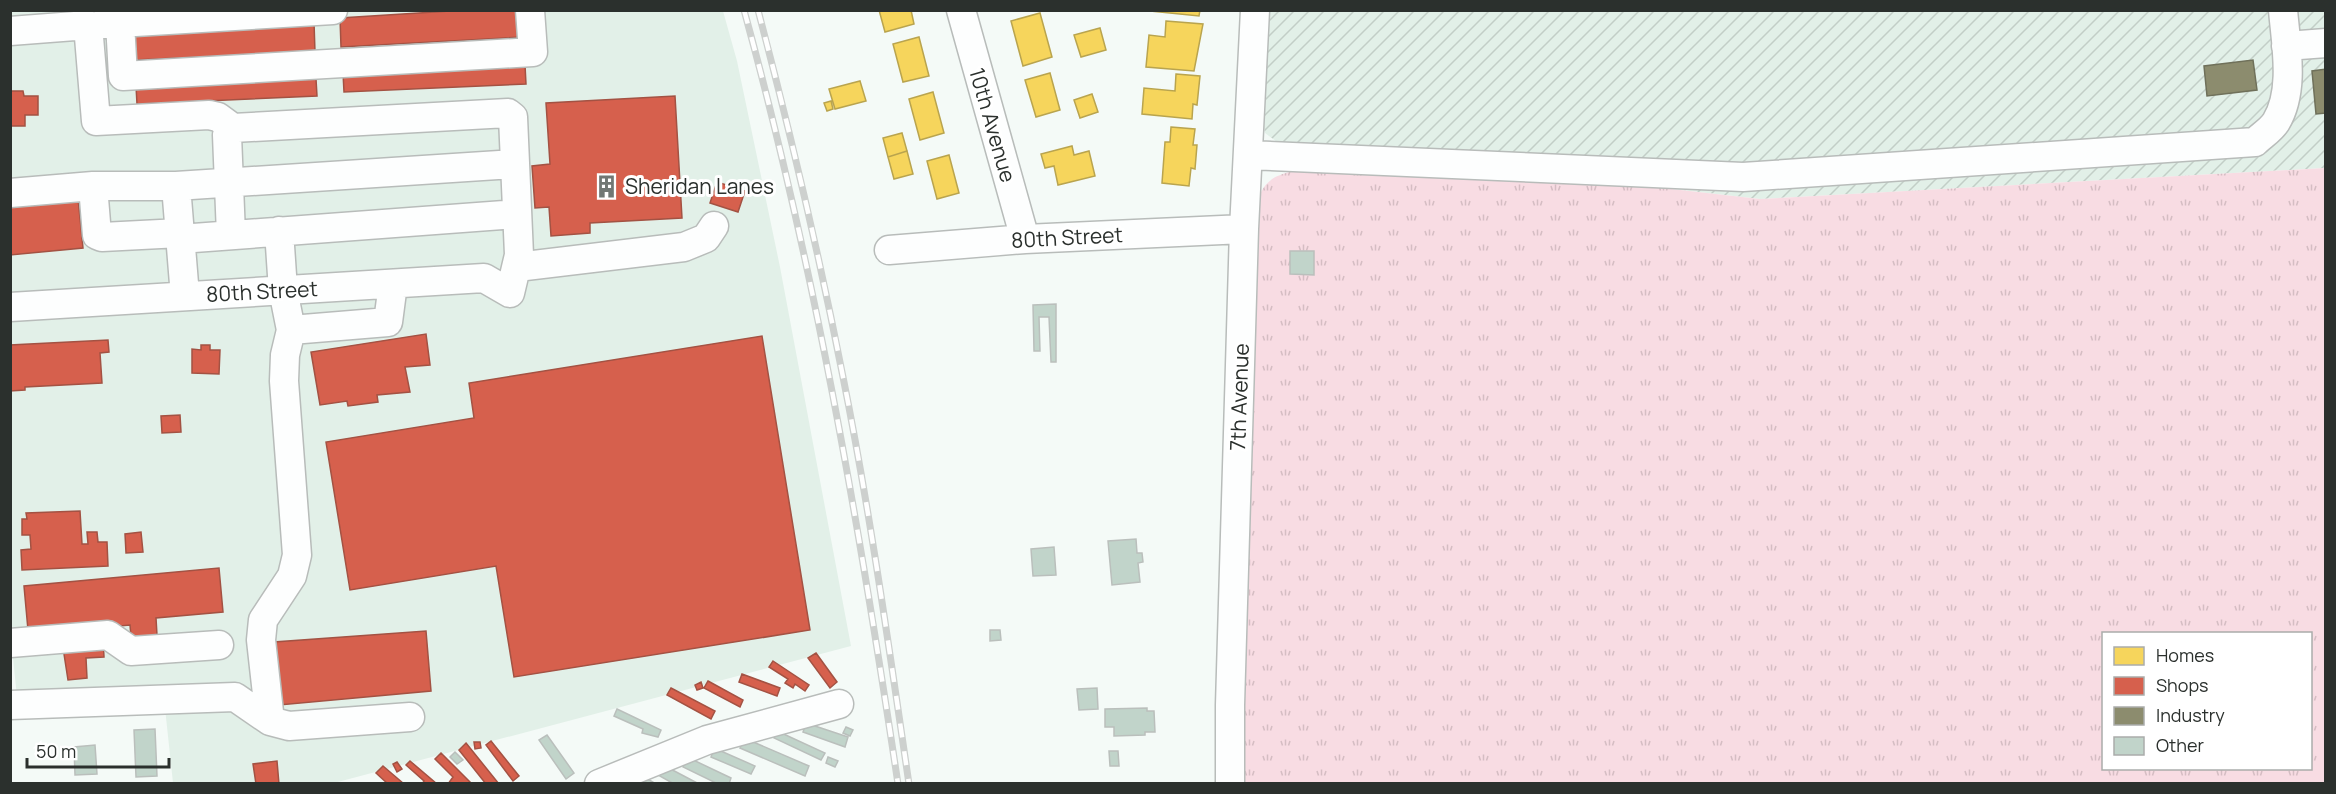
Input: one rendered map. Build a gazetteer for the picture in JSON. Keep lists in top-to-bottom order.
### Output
{
  "streets": {
    "street": ["10th Avenue", "80th Street", "7th Avenue"]
  },
  "crossings": [
    ["10th Avenue", "80th Street"],
    ["80th Street", "7th Avenue"]
  ],
  "places": {
    "building": ["Sheridan Lanes"]
  },
  "legend": [
    "Homes",
    "Shops",
    "Industry",
    "Other"
  ],
  "scale_bar": "50 m"
}
